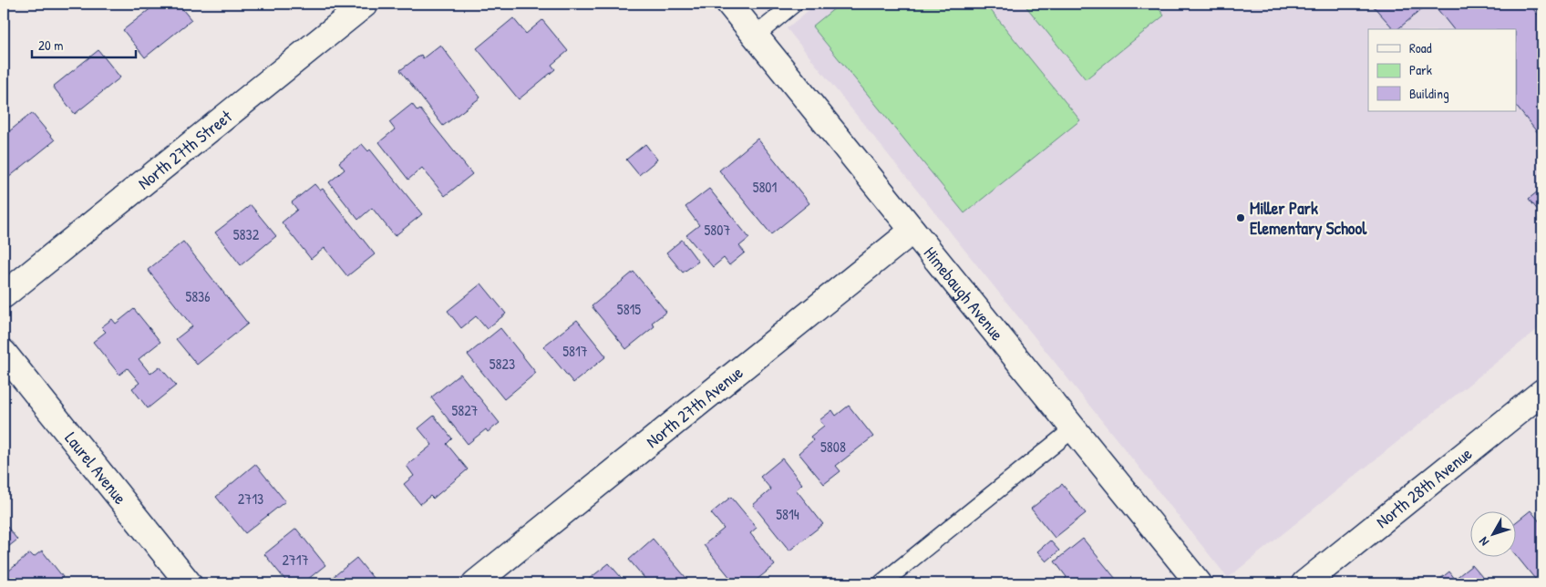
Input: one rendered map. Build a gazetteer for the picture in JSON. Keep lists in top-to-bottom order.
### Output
{
  "streets": {
    "street": [
      "North 27th Street",
      "Himebaugh Avenue",
      "North 27th Avenue",
      "Laurel Avenue",
      "North 28th Avenue"
    ]
  },
  "crossings": [
    ["Himebaugh Avenue", "North 27th Avenue"]
  ],
  "places": ["Miller Park Elementary School"],
  "house_numbers": [
    "5801",
    "5807",
    "5832",
    "5836",
    "5815",
    "5817",
    "5823",
    "5827",
    "5808",
    "2713",
    "5814",
    "2717"
  ],
  "legend": ["Road", "Park", "Building"],
  "scale_bar": "20 m",
  "north": "bottom left"
}
